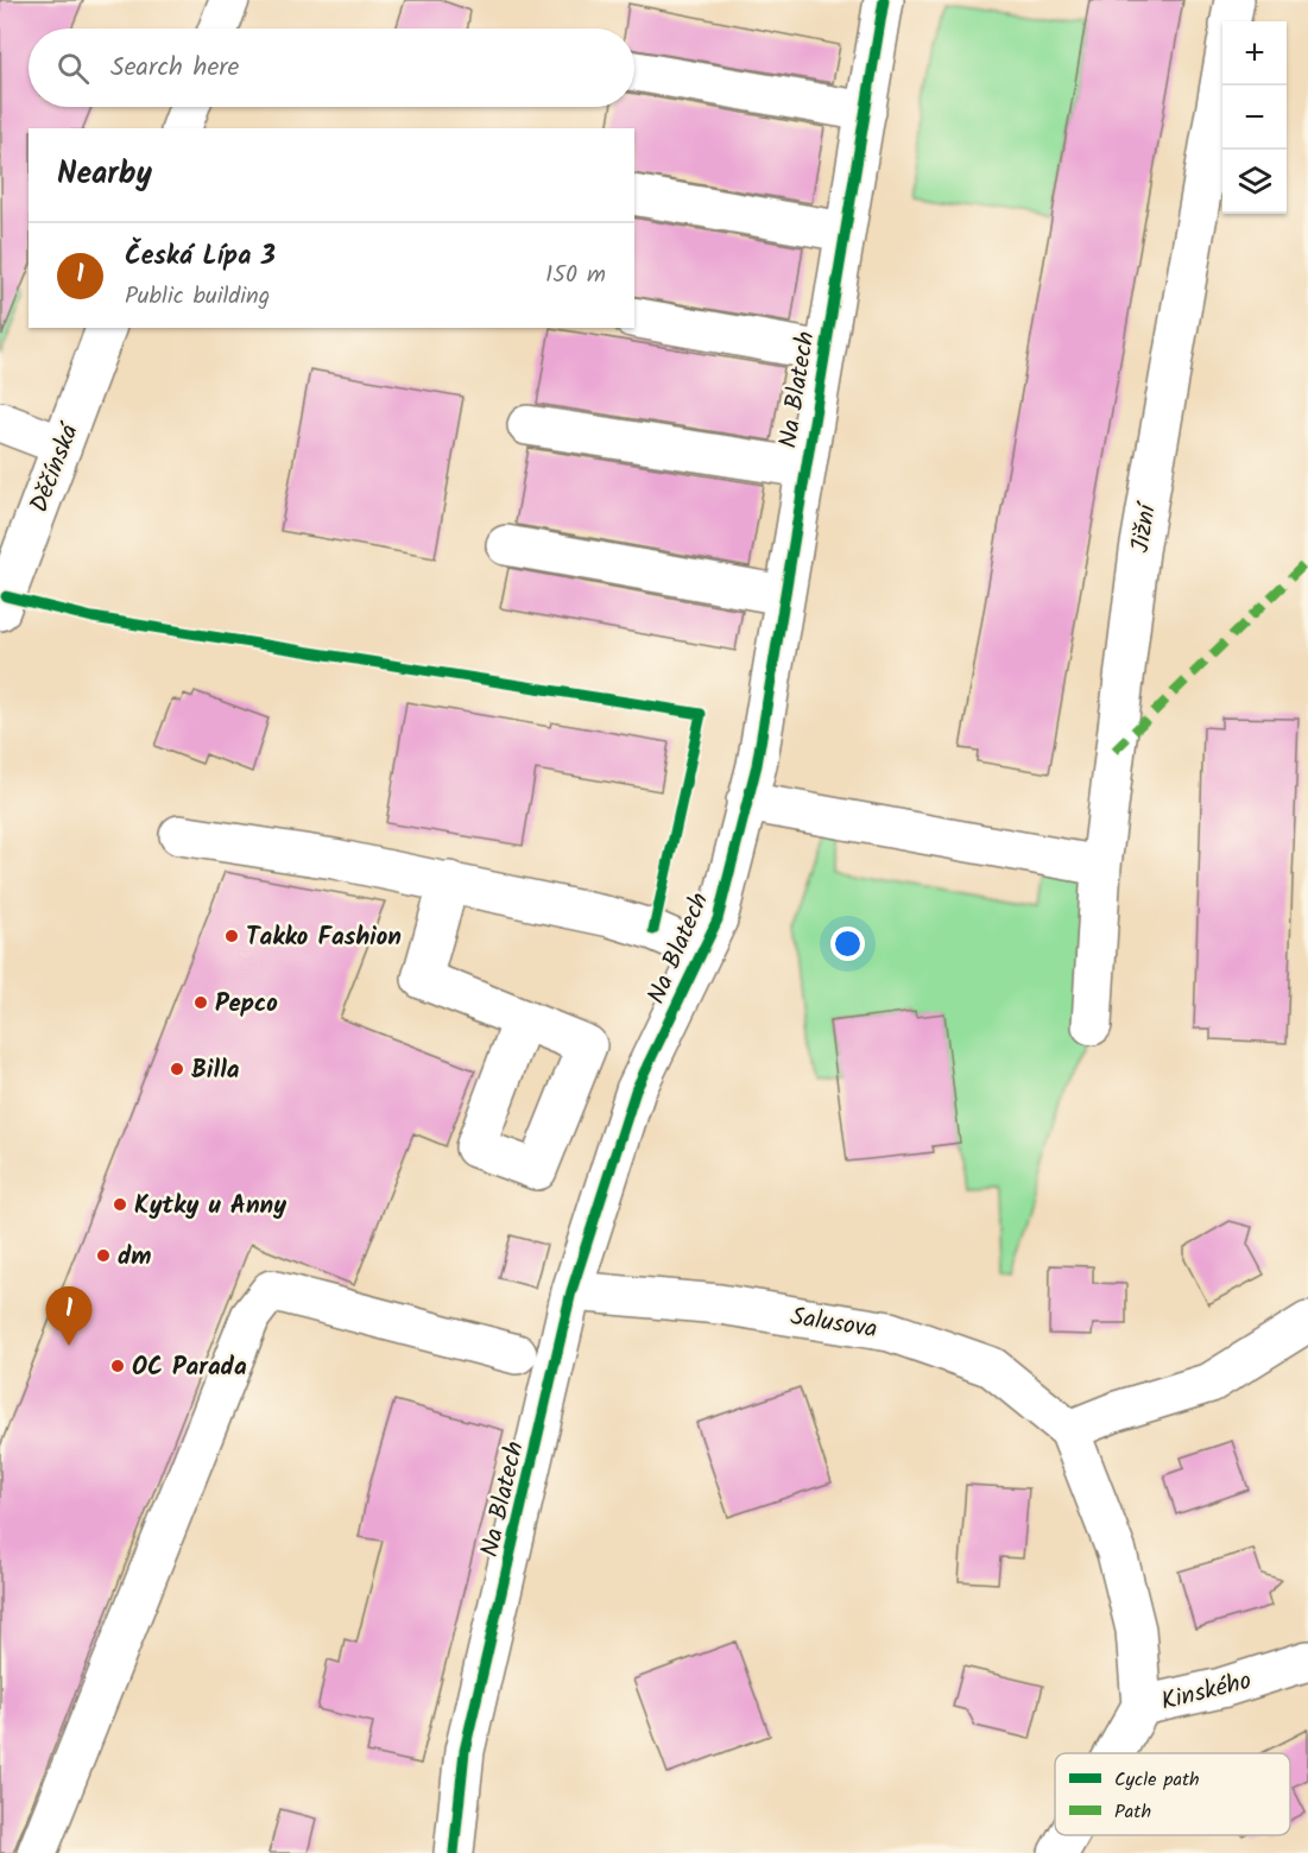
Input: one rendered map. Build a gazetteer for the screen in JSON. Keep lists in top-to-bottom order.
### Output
{
  "streets": {
    "street": [
      "Na Blatech",
      "Děčínská",
      "Jižní",
      "Salusova",
      "Kinského"
    ]
  },
  "crossings": [
    ["Na Blatech", "Salusova"],
    ["Salusova", "Kinského"]
  ],
  "places": [
    "Takko Fashion",
    "Pepco",
    "Billa",
    "Kytky u Anny",
    "dm",
    "OC Parada"
  ],
  "legend": ["Cycle path", "Path"],
  "page": {
    "map_buttons": ["+", "−"],
    "search": "Search here",
    "heading": "Nearby",
    "list": [
      {
        "mark": "1",
        "name": "Česká Lípa 3",
        "note": "Public building",
        "value": "150 m"
      }
    ],
    "pins": "1"
  }
}
